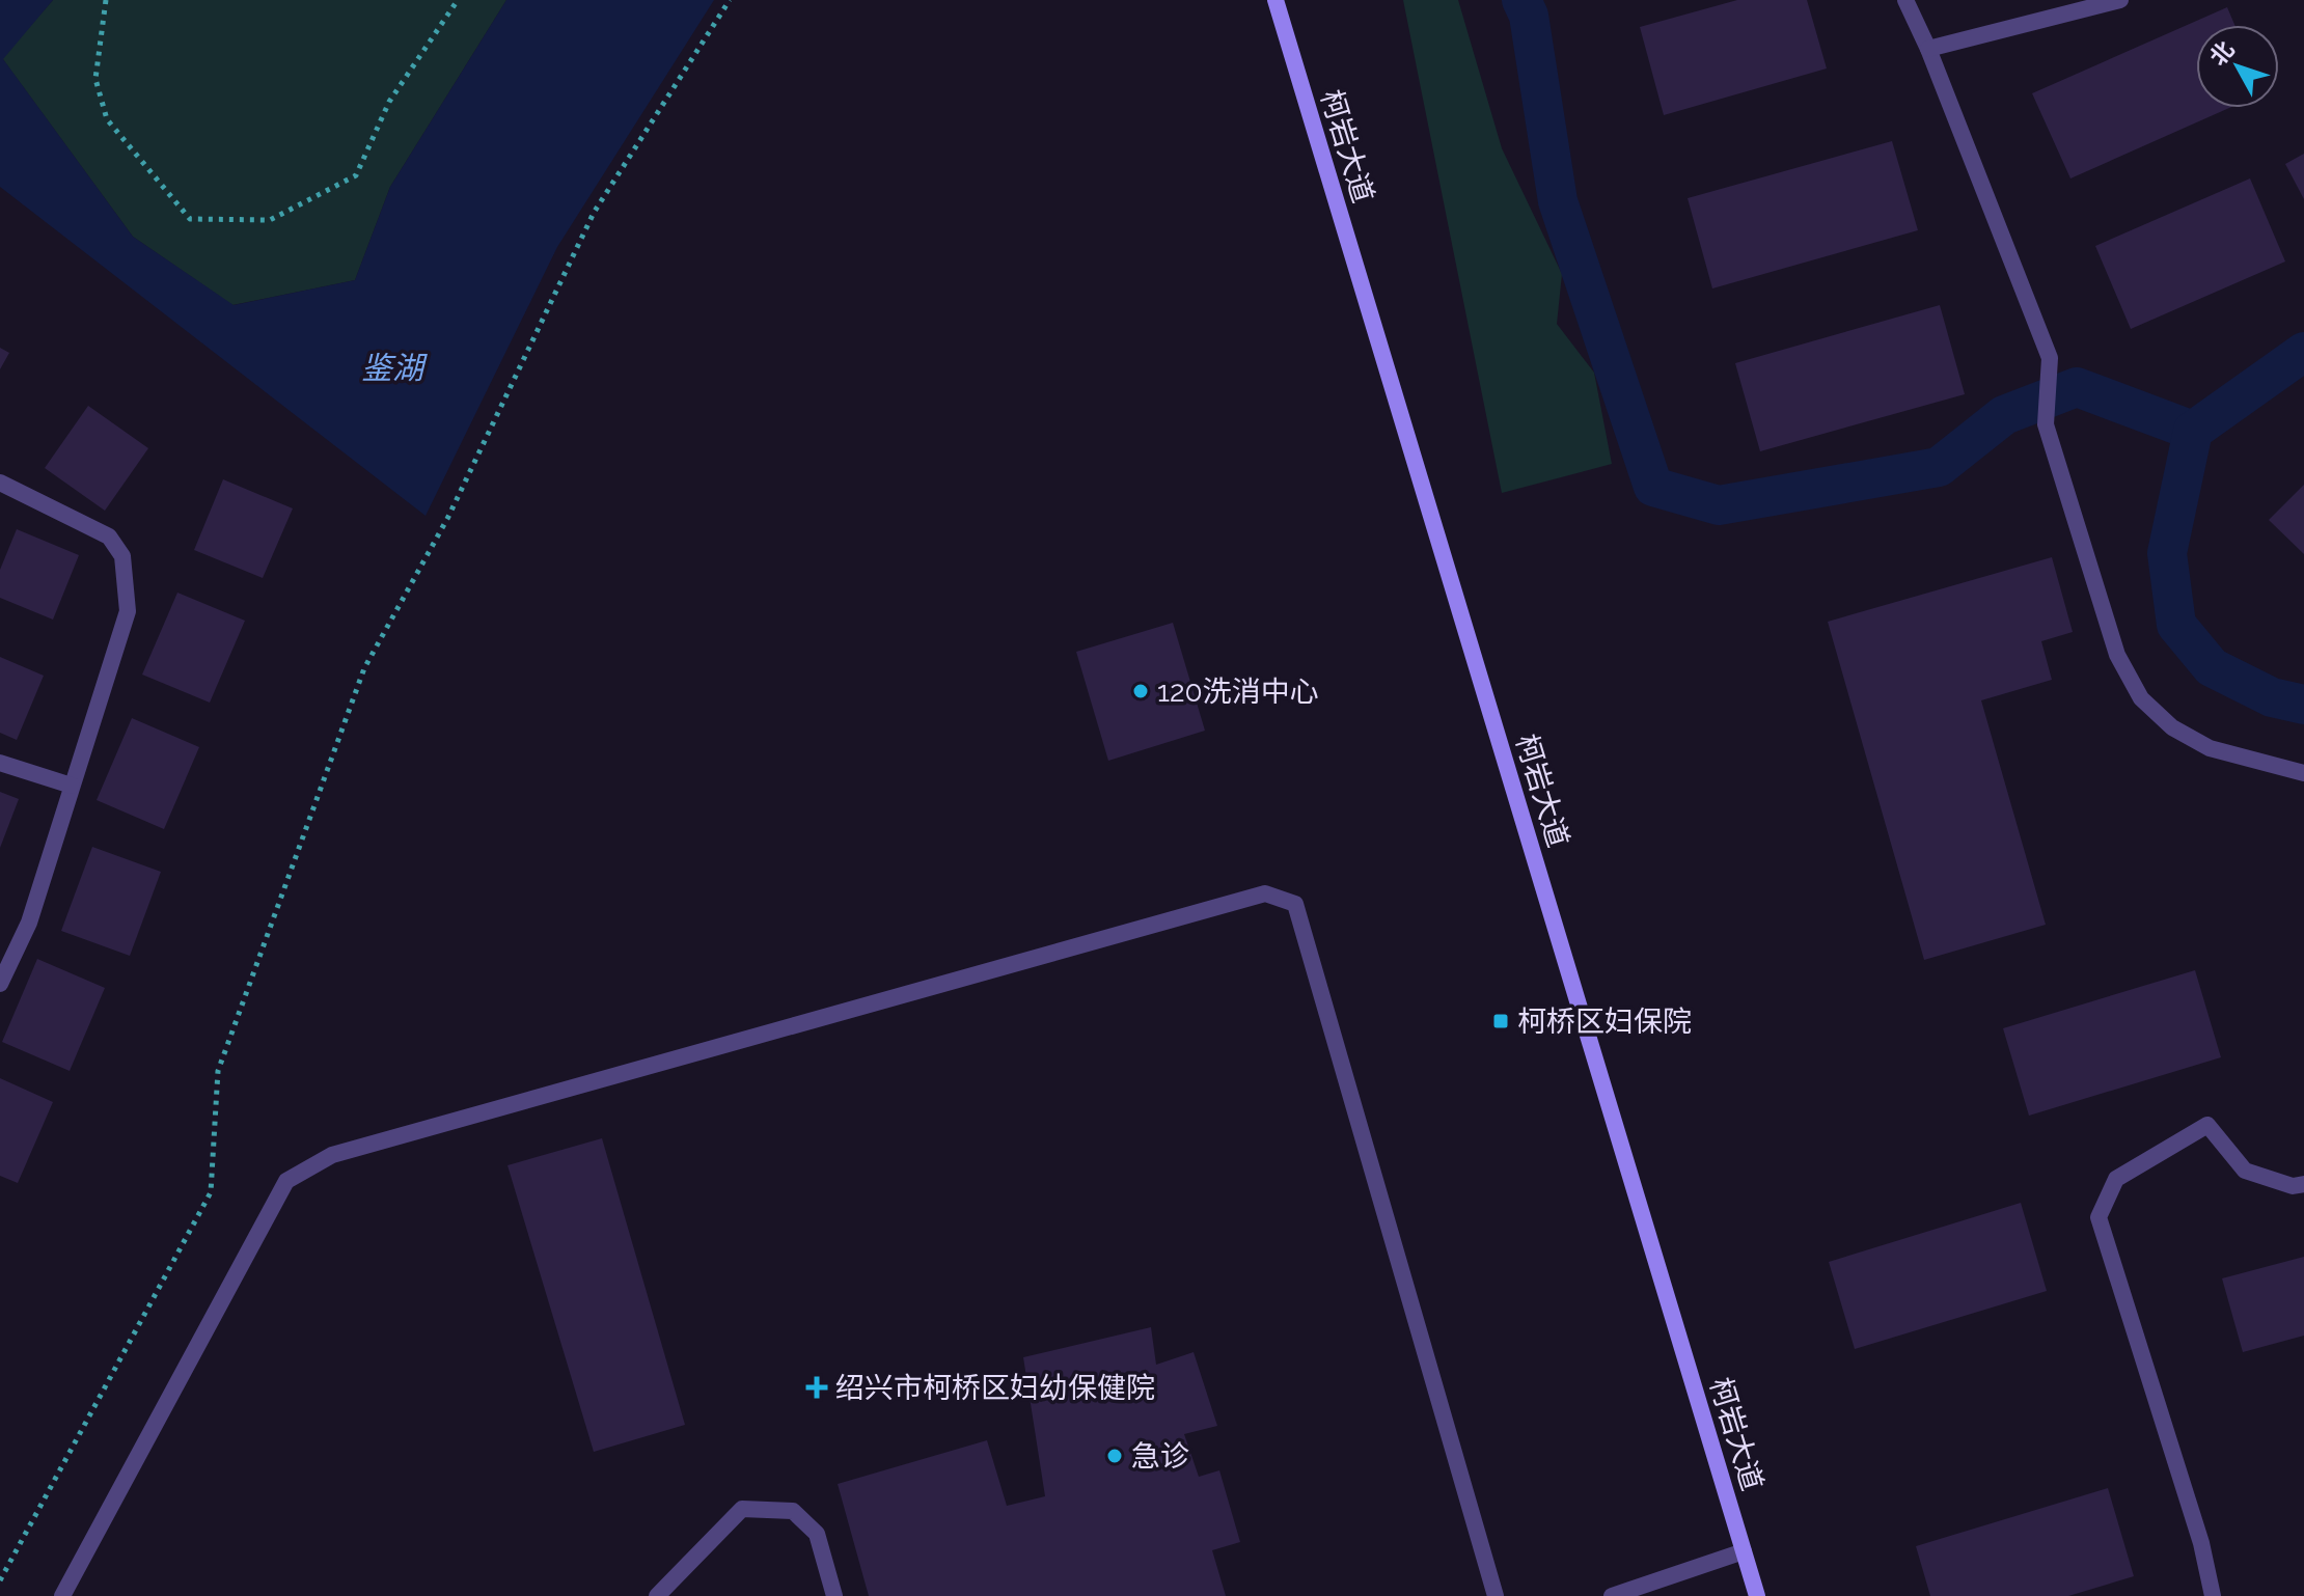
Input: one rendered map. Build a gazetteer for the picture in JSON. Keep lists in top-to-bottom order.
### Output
{
  "streets": {
    "street": ["柯岩大道"]
  },
  "water": ["鉴湖"],
  "places": {
    "other": ["120洗消中心", "急诊"],
    "transit": ["柯桥区妇保院"],
    "health": ["绍兴市柯桥区妇幼保健院"]
  },
  "north": "top left"
}
